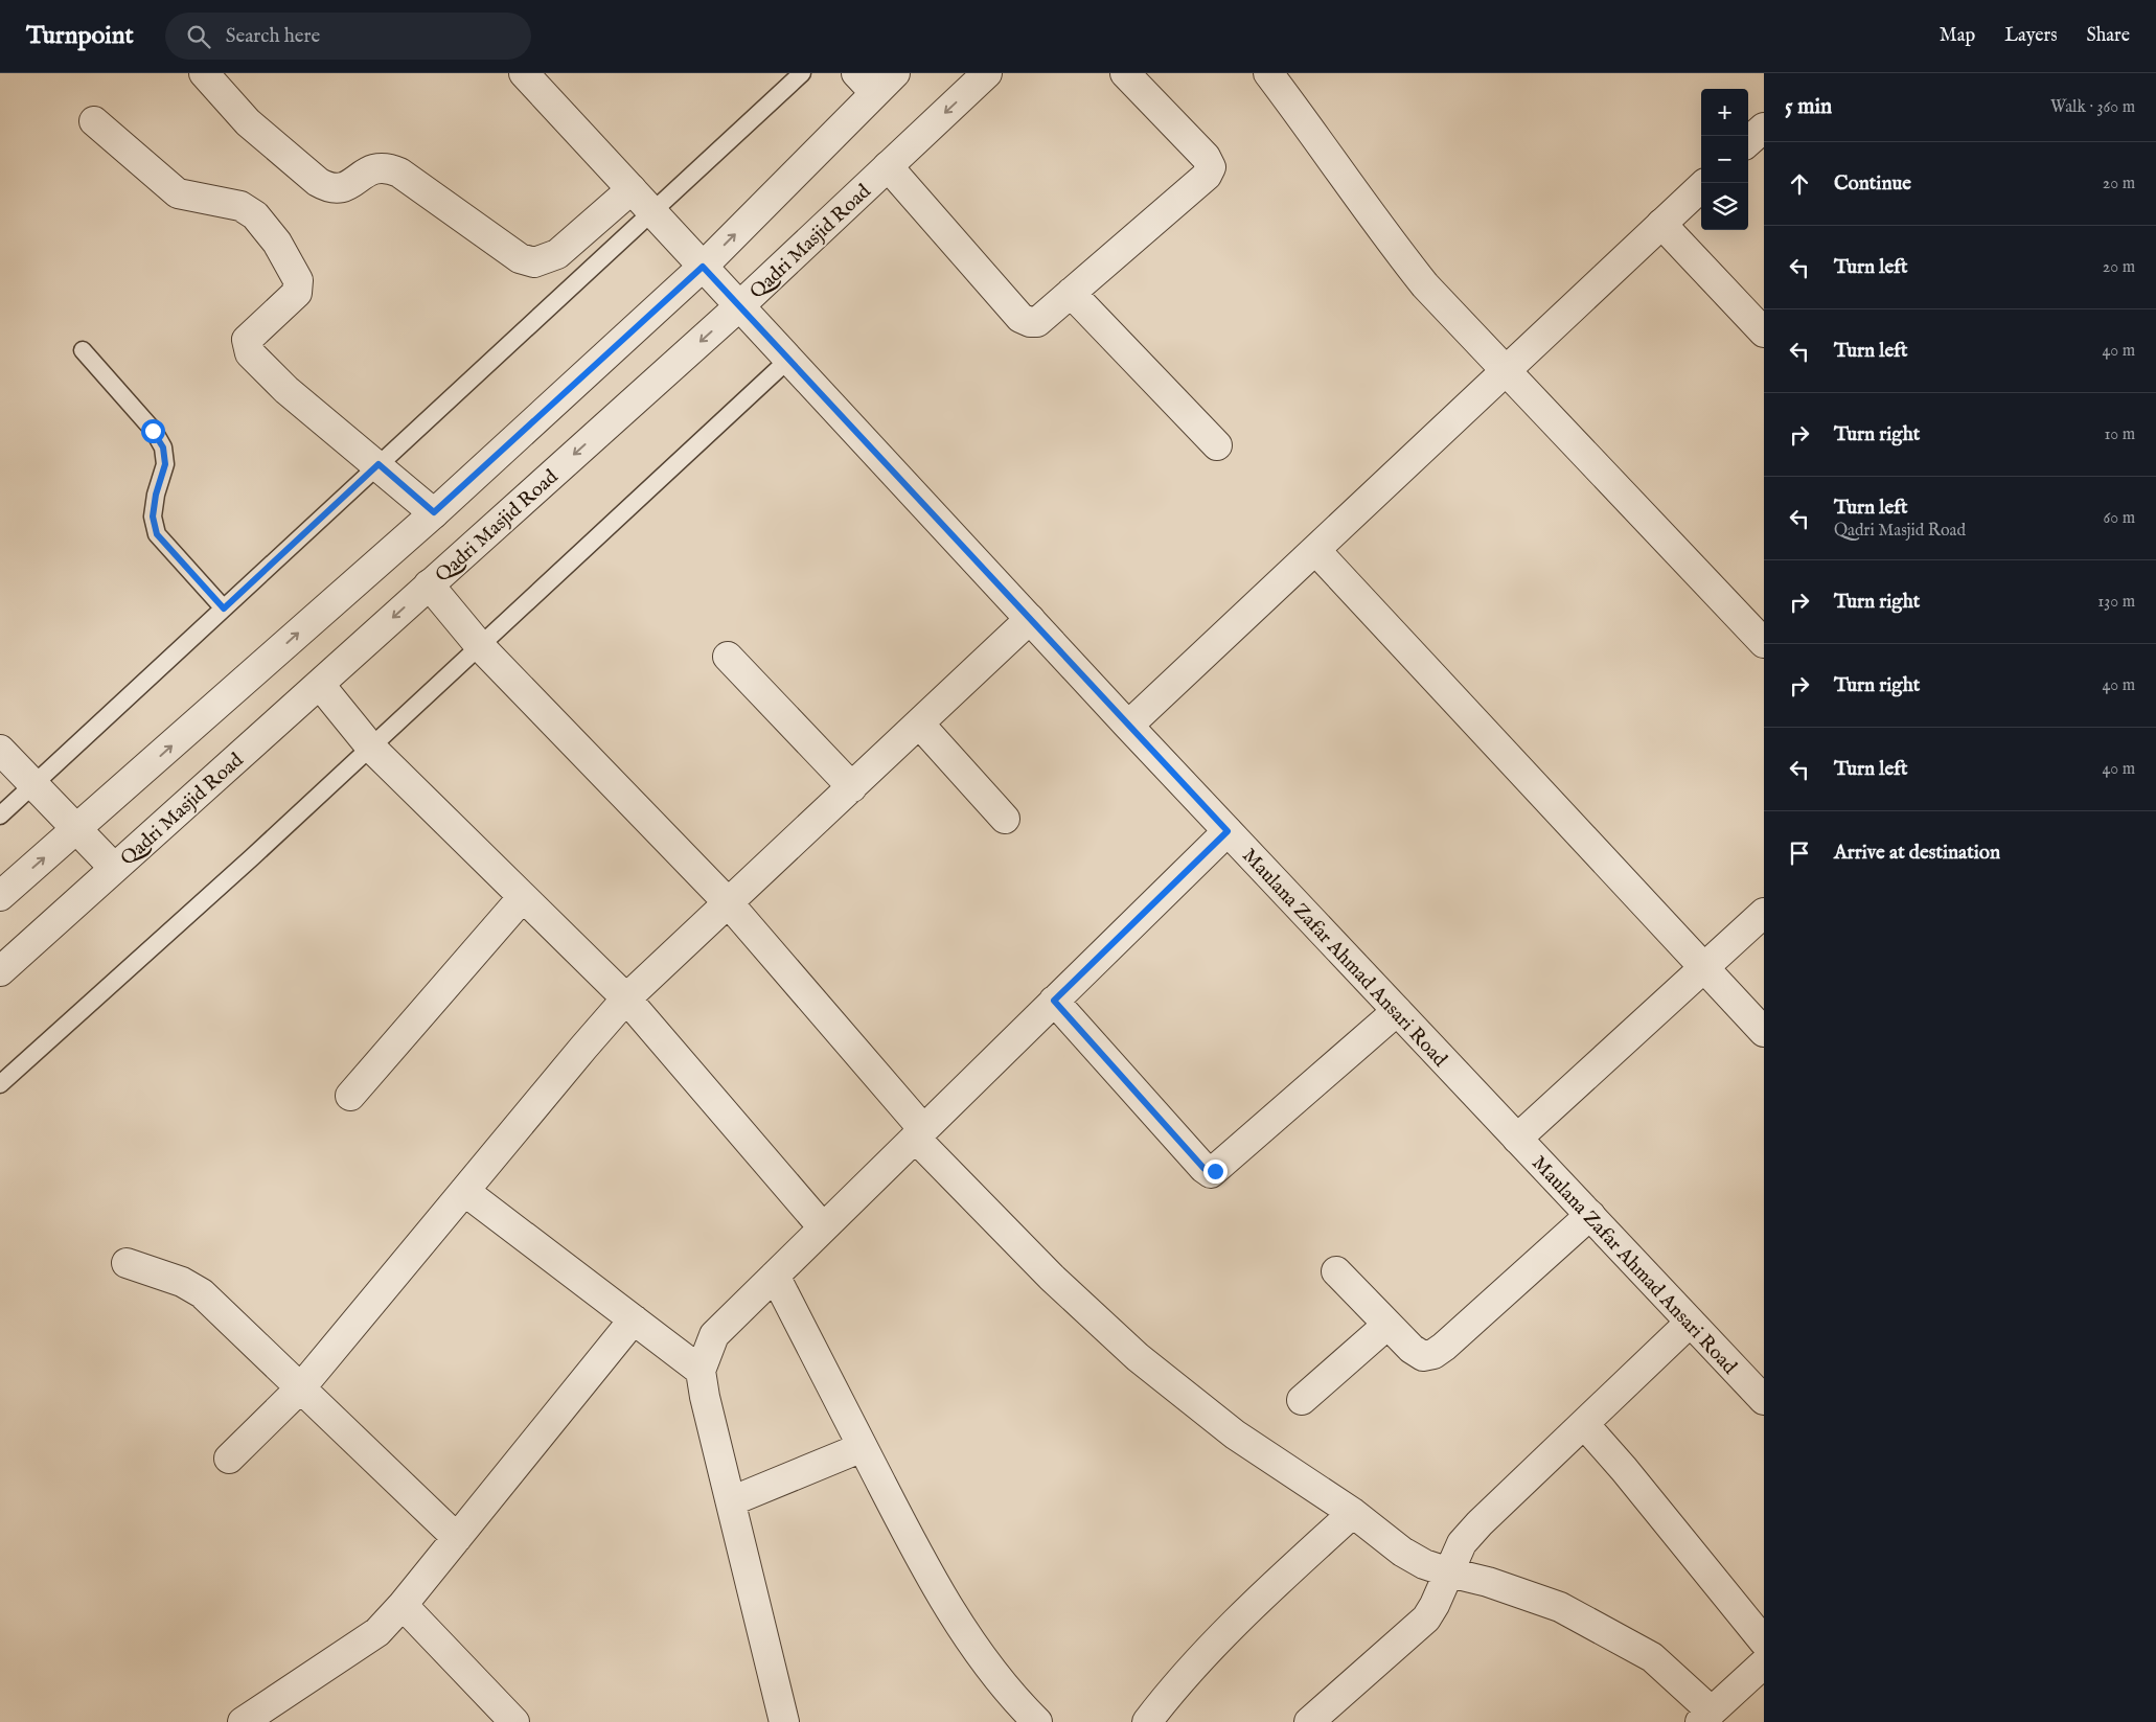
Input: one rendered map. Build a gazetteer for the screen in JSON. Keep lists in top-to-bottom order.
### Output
{
  "streets": {
    "street": ["Qadri Masjid Road", "Maulana Zafar Ahmad Ansari Road"]
  },
  "crossings": [
    ["Qadri Masjid Road", "Maulana Zafar Ahmad Ansari Road"]
  ],
  "page": {
    "header": "Turnpoint",
    "search": "Search here",
    "nav": ["Map", "Layers", "Share"],
    "heading": ["5 min", "Walk · 360 m"],
    "map_buttons": ["+", "−"],
    "list": [
      ["Continue", "20 m"],
      ["Turn left", "20 m"],
      ["Turn left", "40 m"],
      ["Turn right", "10 m"],
      ["Turn left", "Qadri Masjid Road", "60 m"],
      ["Turn right", "130 m"],
      ["Turn right", "40 m"],
      ["Turn left", "40 m"],
      "Arrive at destination"
    ]
  }
}
